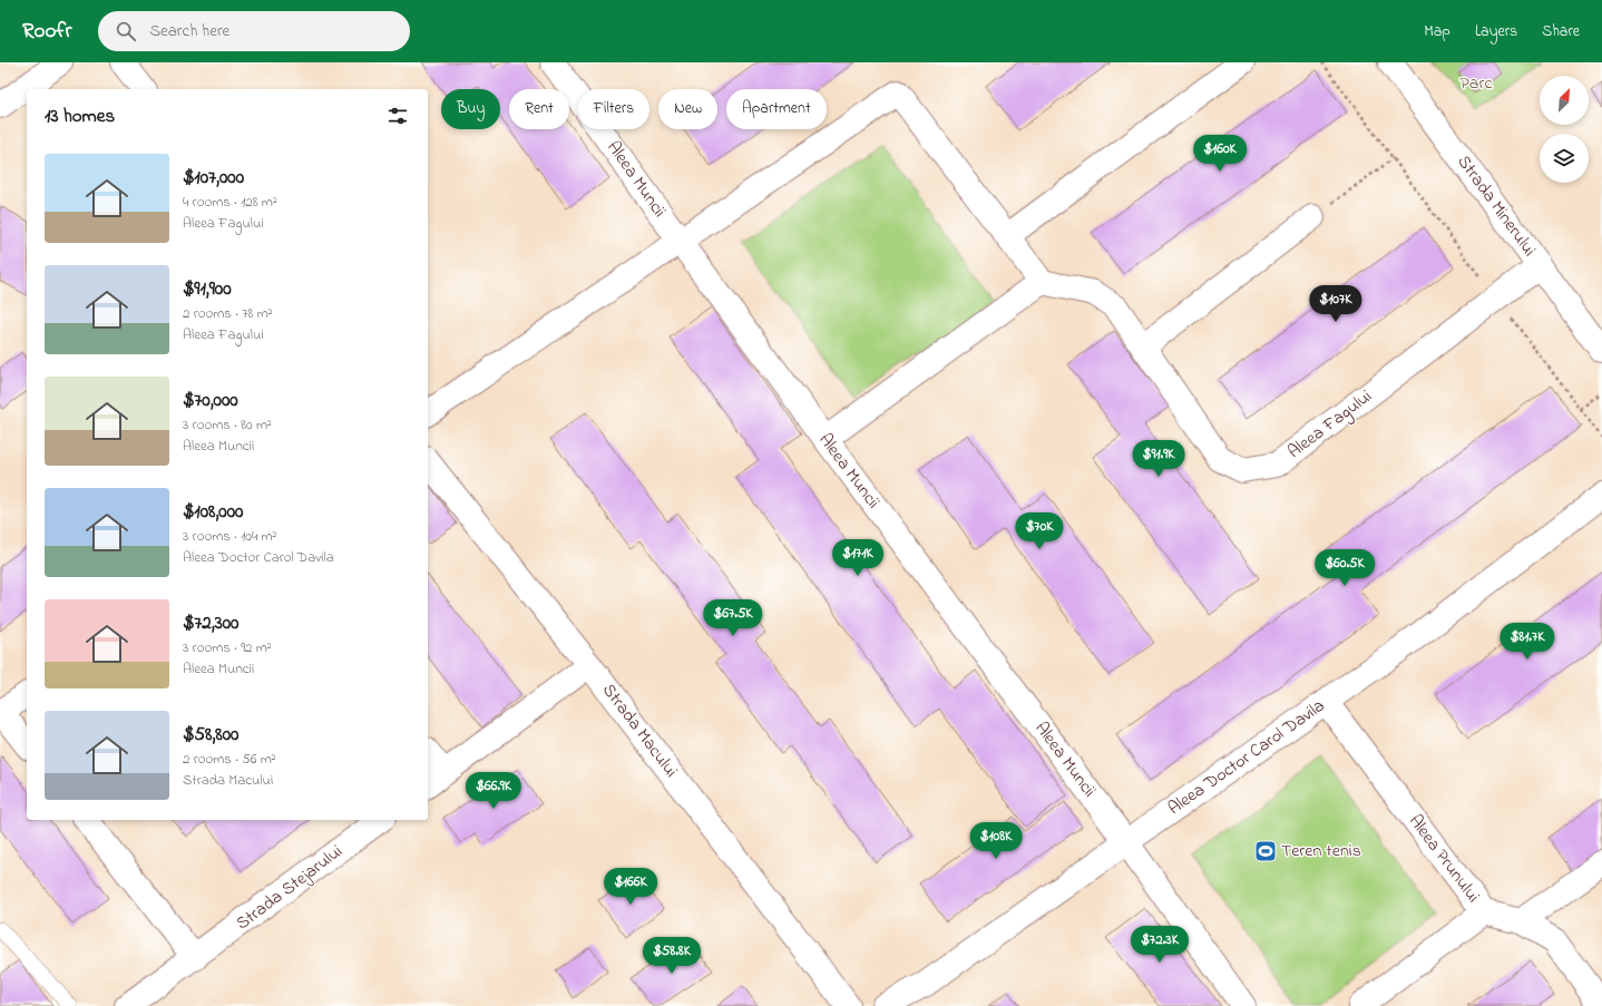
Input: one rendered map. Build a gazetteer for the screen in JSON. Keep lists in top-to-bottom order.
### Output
{
  "streets": {
    "street": [
      "Aleea Muncii",
      "Strada Minerului",
      "Aleea Fagului",
      "Strada Macului",
      "Aleea Doctor Carol Davila",
      "Aleea Prunului",
      "Strada Stejarului"
    ]
  },
  "crossings": [
    ["Aleea Muncii", "Aleea Doctor Carol Davila"],
    ["Strada Minerului", "Aleea Fagului"],
    ["Aleea Doctor Carol Davila", "Aleea Prunului"]
  ],
  "parks": ["Parc"],
  "places": {
    "sports": ["Teren tenis"]
  },
  "north": "top right",
  "page": {
    "header": "Roofr",
    "search": "Search here",
    "nav": ["Map", "Layers", "Share"],
    "chip": [
      "Buy",
      "Rent",
      "Filters",
      "New",
      "Apartment"
    ],
    "heading": "13 homes",
    "price": [
      "$160K",
      "$107K",
      "$91.9K",
      "$70K",
      "$171K",
      "$60.5K",
      "$67.5K",
      "$81.7K",
      "$66.9K",
      "$108K",
      "$166K",
      "$72.3K",
      "$58.8K"
    ],
    "list": [
      {
        "name": "$107,000",
        "note": "4 rooms · 128 m² · Aleea Fagului"
      },
      {
        "name": "$91,900",
        "note": "2 rooms · 78 m² · Aleea Fagului"
      },
      {
        "name": "$70,000",
        "note": "3 rooms · 80 m² · Aleea Muncii"
      },
      {
        "name": "$108,000",
        "note": "3 rooms · 104 m² · Aleea Doctor Carol Davila"
      },
      {
        "name": "$72,300",
        "note": "3 rooms · 92 m² · Aleea Muncii"
      },
      {
        "name": "$58,800",
        "note": "2 rooms · 56 m² · Strada Macului"
      }
    ]
  }
}
